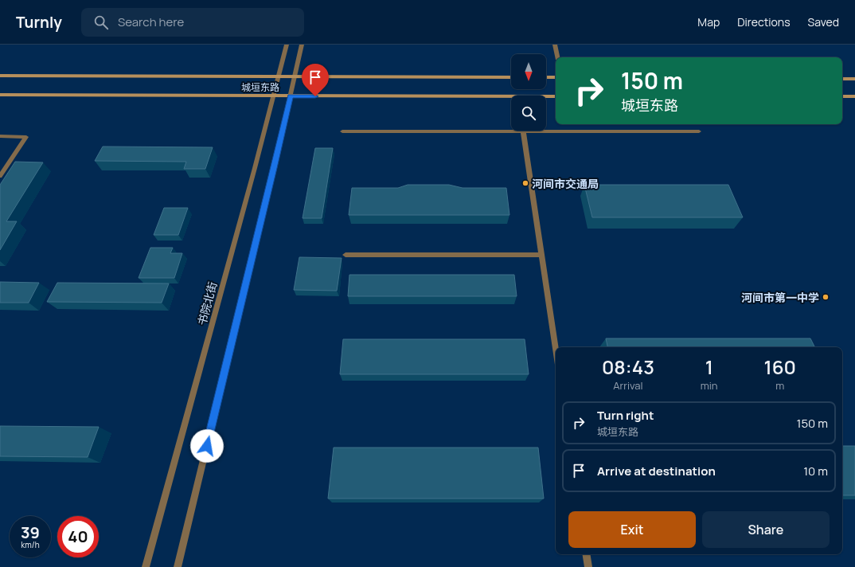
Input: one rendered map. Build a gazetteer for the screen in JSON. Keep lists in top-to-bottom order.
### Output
{
  "streets": {
    "main road": ["城垣东路"],
    "street": ["书院北街"]
  },
  "crossings": [
    ["城垣东路", "书院北街"]
  ],
  "places": ["河间市交通局", "河间市第一中学"],
  "north": "bottom",
  "page": {
    "header": "Turnly",
    "search": "Search here",
    "nav": ["Map", "Directions", "Saved"],
    "turn": ["150 m", "城垣东路"],
    "eta": [
      "08:43",
      "Arrival",
      "1",
      "min",
      "160",
      "m"
    ],
    "list": [
      {
        "name": "Turn right",
        "note": "城垣东路",
        "value": "150 m"
      },
      {
        "name": "Arrive at destination",
        "value": "10 m"
      }
    ],
    "buttons": ["Exit", "Share"],
    "speed": "39 km/h",
    "limit": "40"
  }
}
